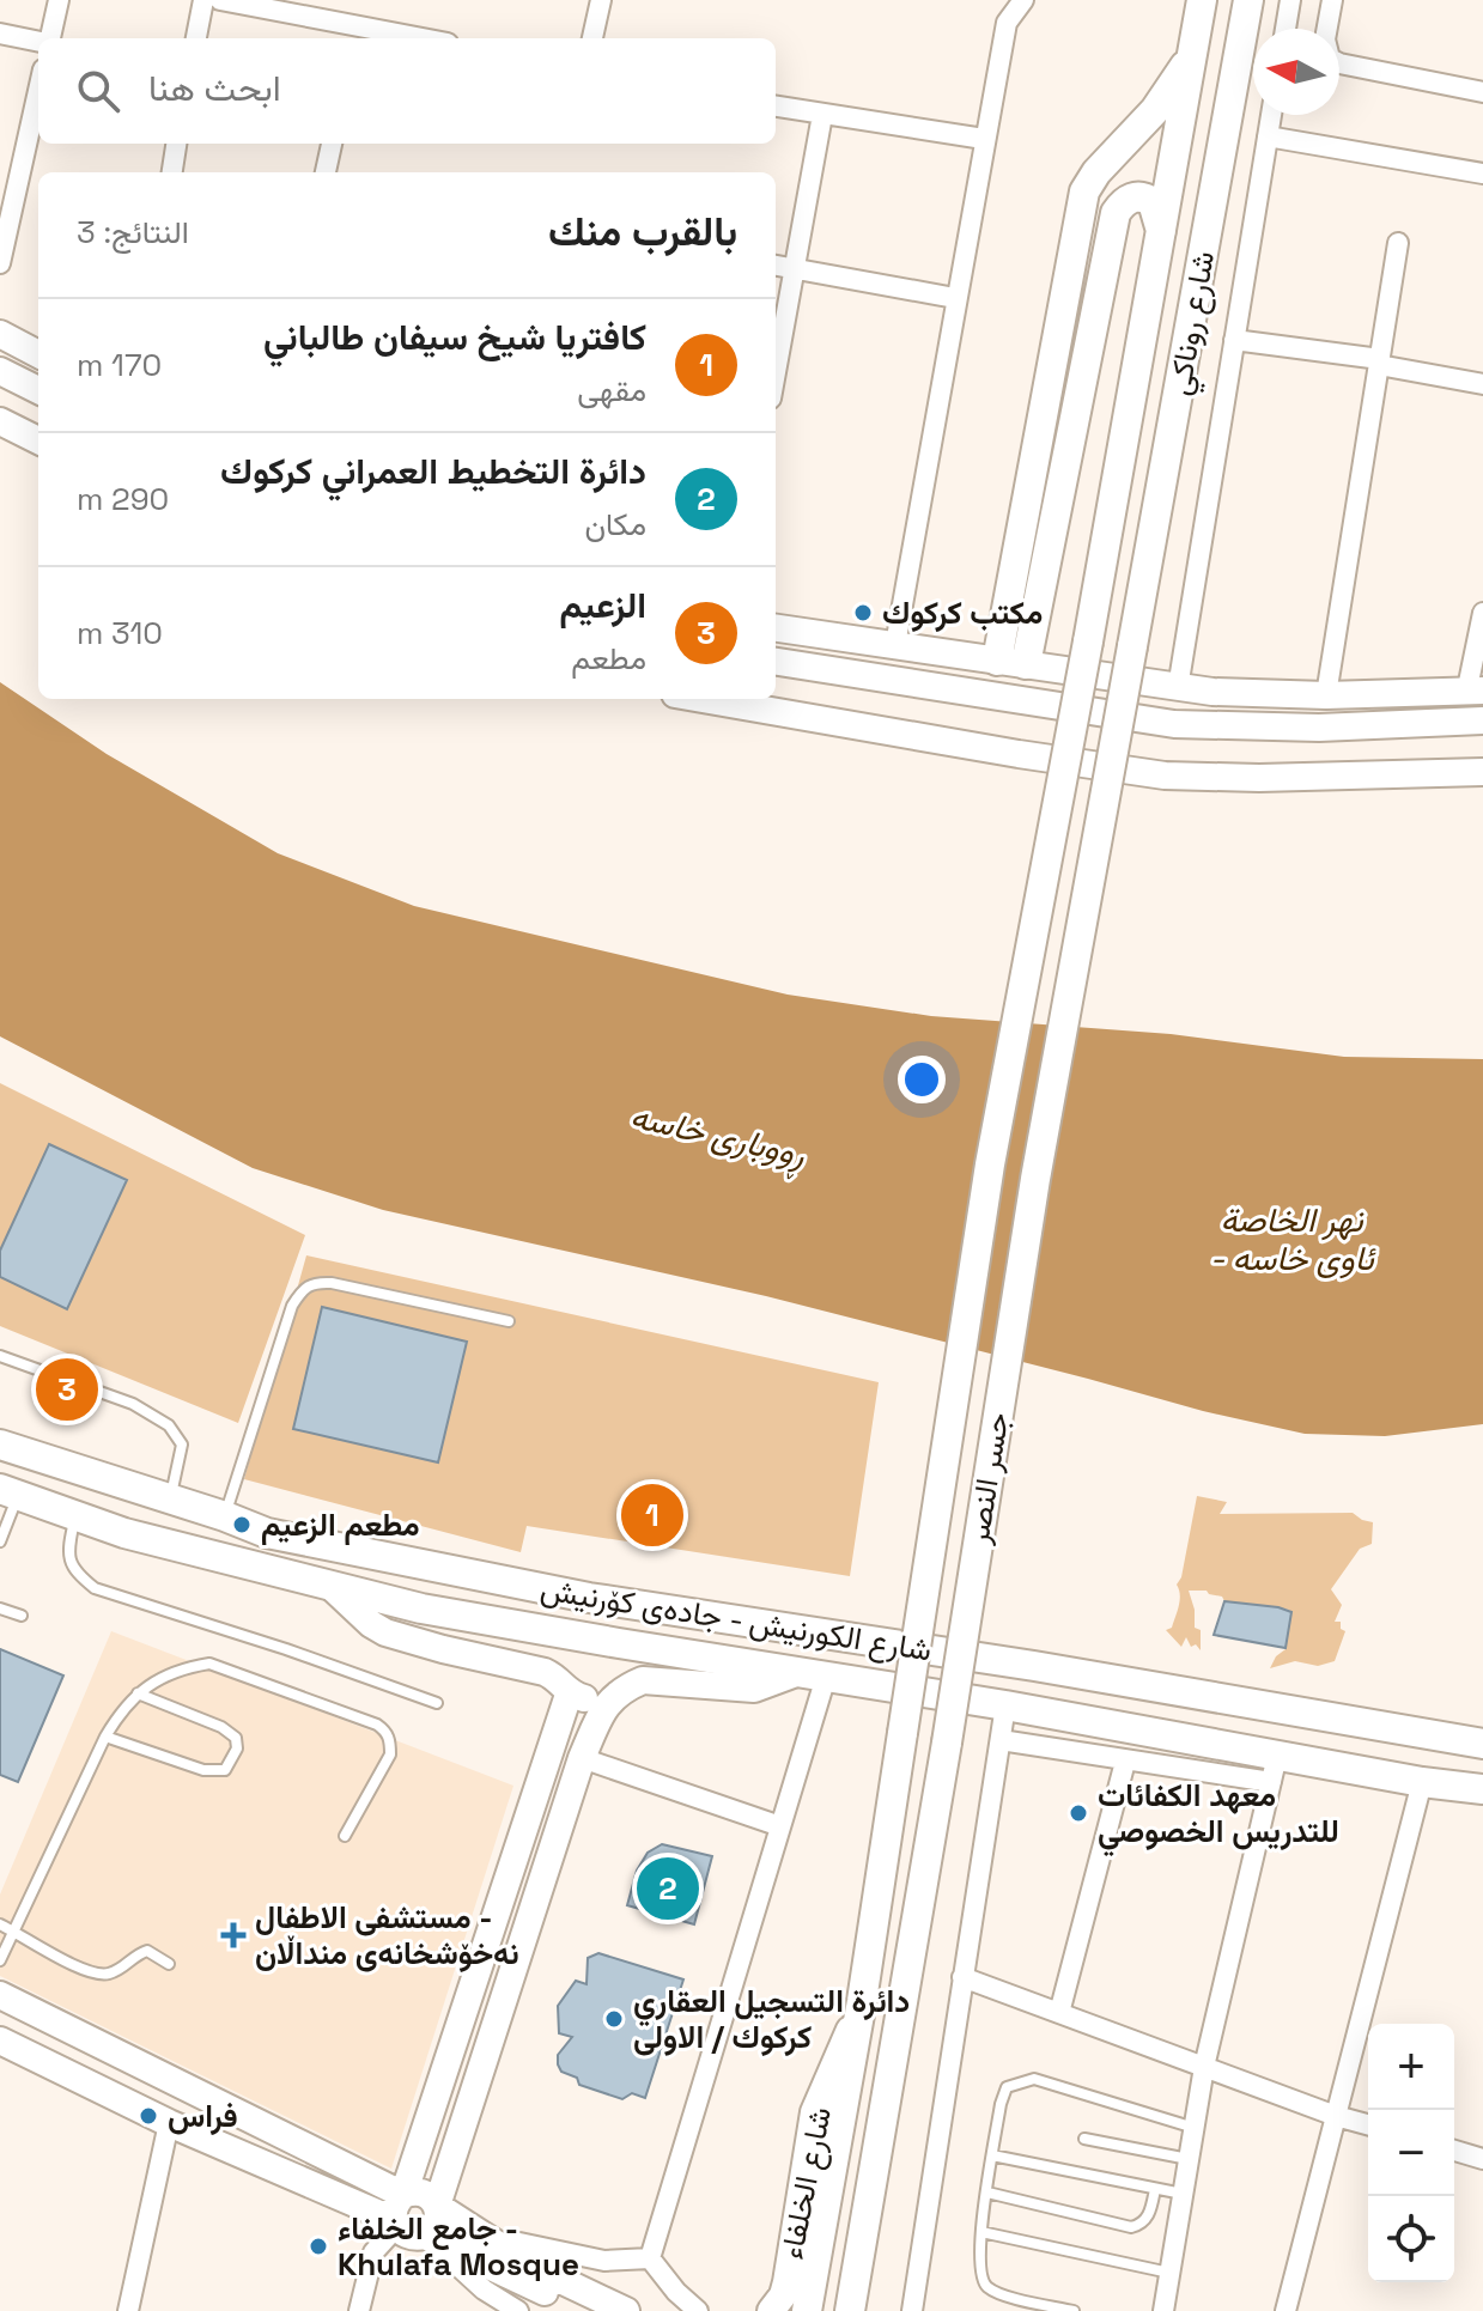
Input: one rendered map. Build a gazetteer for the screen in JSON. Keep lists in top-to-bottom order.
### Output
{
  "streets": {
    "main road": ["شارع روناكي", "جسر النصر", "شارع الكورنيش - جادەی کۆرنیش"],
    "street": ["شارع الخلفاء"]
  },
  "crossings": [
    ["شارع روناكي", "جسر النصر"],
    ["جسر النصر", "شارع الخلفاء"]
  ],
  "water": ["ڕووباری خاسە", "نهر الخاصة - ئاوی خاسە"],
  "places": {
    "other": [
      "مكتب كركوك",
      "مطعم الزعيم",
      "معهد الكفائات للتدريس الخصوصي",
      "دائرة التسجيل العقاري كركوك / الاولى",
      "فراس",
      "جامع الخلفاء - Khulafa Mosque"
    ],
    "health": ["مستشفى الاطفال - نەخۆشخانەی منداڵان"]
  },
  "north": "left",
  "page": {
    "search": "ابحث هنا",
    "heading": ["بالقرب منك", "النتائج: 3"],
    "list": [
      {
        "mark": "1",
        "name": "كافتريا شيخ سيفان طالباني",
        "note": "مقهى",
        "value": "170 m"
      },
      {
        "mark": "2",
        "name": "دائرة التخطيط العمراني كركوك",
        "note": "مكان",
        "value": "290 m"
      },
      {
        "mark": "3",
        "name": "الزعيم",
        "note": "مطعم",
        "value": "310 m"
      }
    ],
    "pins": ["3", "1", "2"],
    "map_buttons": ["+", "−"]
  }
}
